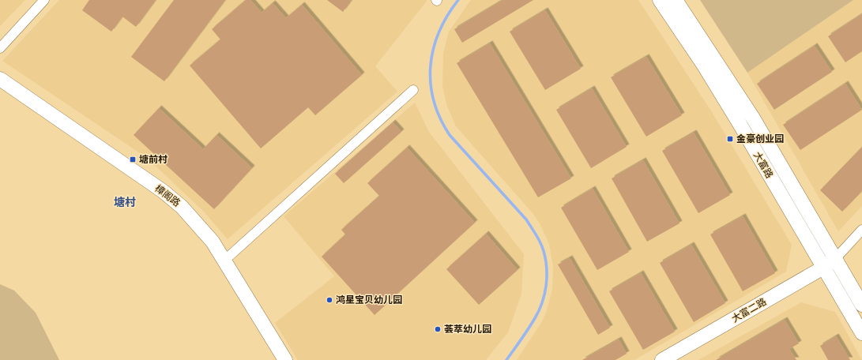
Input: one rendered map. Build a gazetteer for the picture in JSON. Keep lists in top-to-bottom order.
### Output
{
  "streets": {
    "street": ["大富路", "樟阁路", "大富二路"]
  },
  "crossings": [
    ["大富路", "大富二路"]
  ],
  "districts": ["塘村"],
  "places": {
    "transit": ["金豪创业园", "塘前村"],
    "other": ["鸿星宝贝幼儿园", "荟萃幼儿园"]
  }
}
